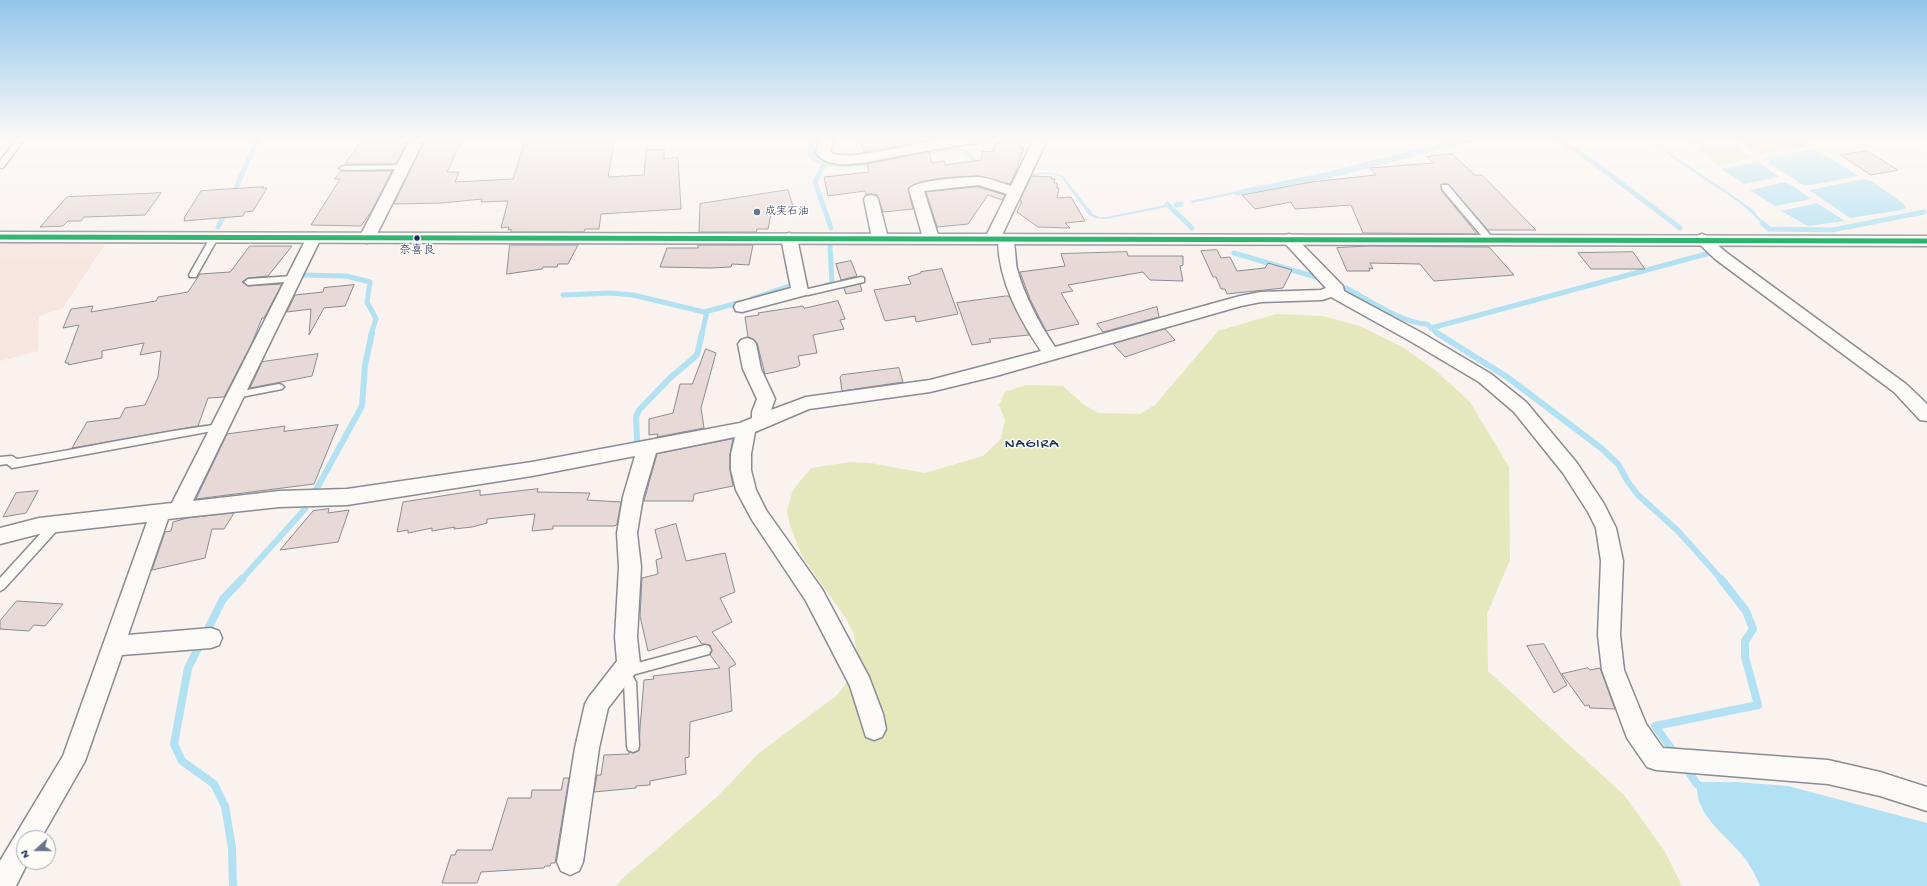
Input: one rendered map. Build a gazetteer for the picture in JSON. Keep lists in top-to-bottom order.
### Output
{
  "districts": ["NAGIRA"],
  "places": ["成実石油", "奈喜良"],
  "north": "left"
}
